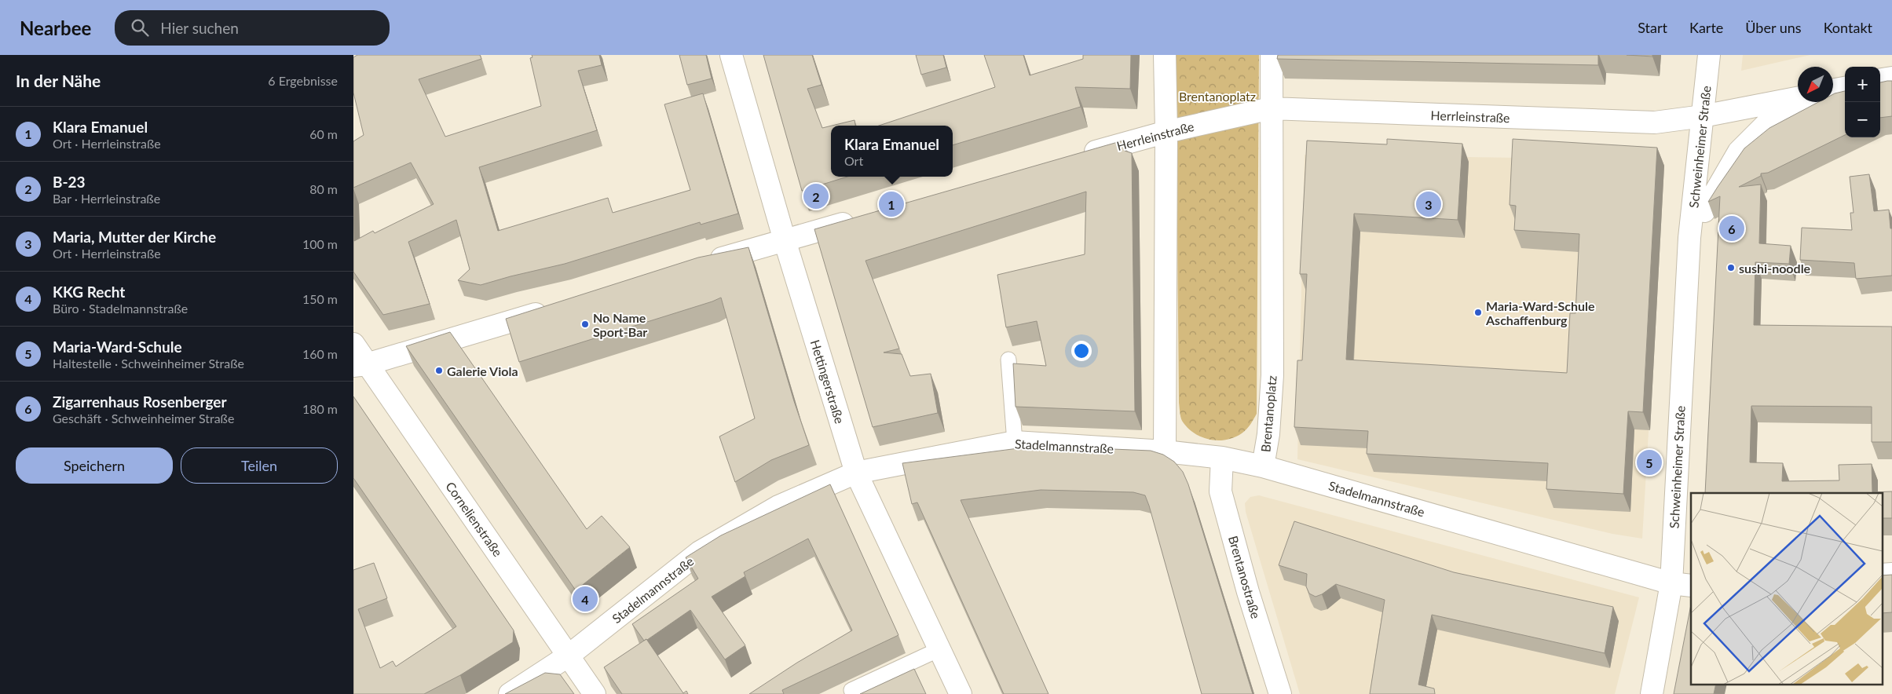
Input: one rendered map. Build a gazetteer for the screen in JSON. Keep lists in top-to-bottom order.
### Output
{
  "streets": {
    "street": [
      "Herrleinstraße",
      "Schweinheimer Straße",
      "Hettingerstraße",
      "Brentanoplatz",
      "Stadelmannstraße",
      "Cornelienstraße",
      "Brentanostraße"
    ]
  },
  "crossings": [
    ["Herrleinstraße", "Schweinheimer Straße"],
    ["Herrleinstraße", "Brentanoplatz"],
    ["Schweinheimer Straße", "Stadelmannstraße"],
    ["Hettingerstraße", "Stadelmannstraße"],
    ["Brentanoplatz", "Stadelmannstraße"],
    ["Stadelmannstraße", "Cornelienstraße"],
    ["Stadelmannstraße", "Brentanostraße"]
  ],
  "parks": ["Brentanoplatz"],
  "places": [
    "sushi-noodle",
    "Maria-Ward-Schule Aschaffenburg",
    "No Name Sport-Bar",
    "Galerie Viola"
  ],
  "north": "bottom left",
  "page": {
    "header": "Nearbee",
    "search": "Hier suchen",
    "nav": [
      "Start",
      "Karte",
      "Über uns",
      "Kontakt"
    ],
    "heading": ["In der Nähe", "6 Ergebnisse"],
    "map_buttons": ["+", "−"],
    "list": [
      {
        "mark": "1",
        "name": "Klara Emanuel",
        "note": "Ort · Herrleinstraße",
        "value": "60 m"
      },
      {
        "mark": "2",
        "name": "B-23",
        "note": "Bar · Herrleinstraße",
        "value": "80 m"
      },
      {
        "mark": "3",
        "name": "Maria, Mutter der Kirche",
        "note": "Ort · Herrleinstraße",
        "value": "100 m"
      },
      {
        "mark": "4",
        "name": "KKG Recht",
        "note": "Büro · Stadelmannstraße",
        "value": "150 m"
      },
      {
        "mark": "5",
        "name": "Maria-Ward-Schule",
        "note": "Haltestelle · Schweinheimer Straße",
        "value": "160 m"
      },
      {
        "mark": "6",
        "name": "Zigarrenhaus Rosenberger",
        "note": "Geschäft · Schweinheimer Straße",
        "value": "180 m"
      }
    ],
    "popup": ["Klara Emanuel", "Ort"],
    "pins": [
      "2",
      "1",
      "3",
      "6",
      "5",
      "4"
    ],
    "buttons": ["Speichern", "Teilen"]
  }
}
